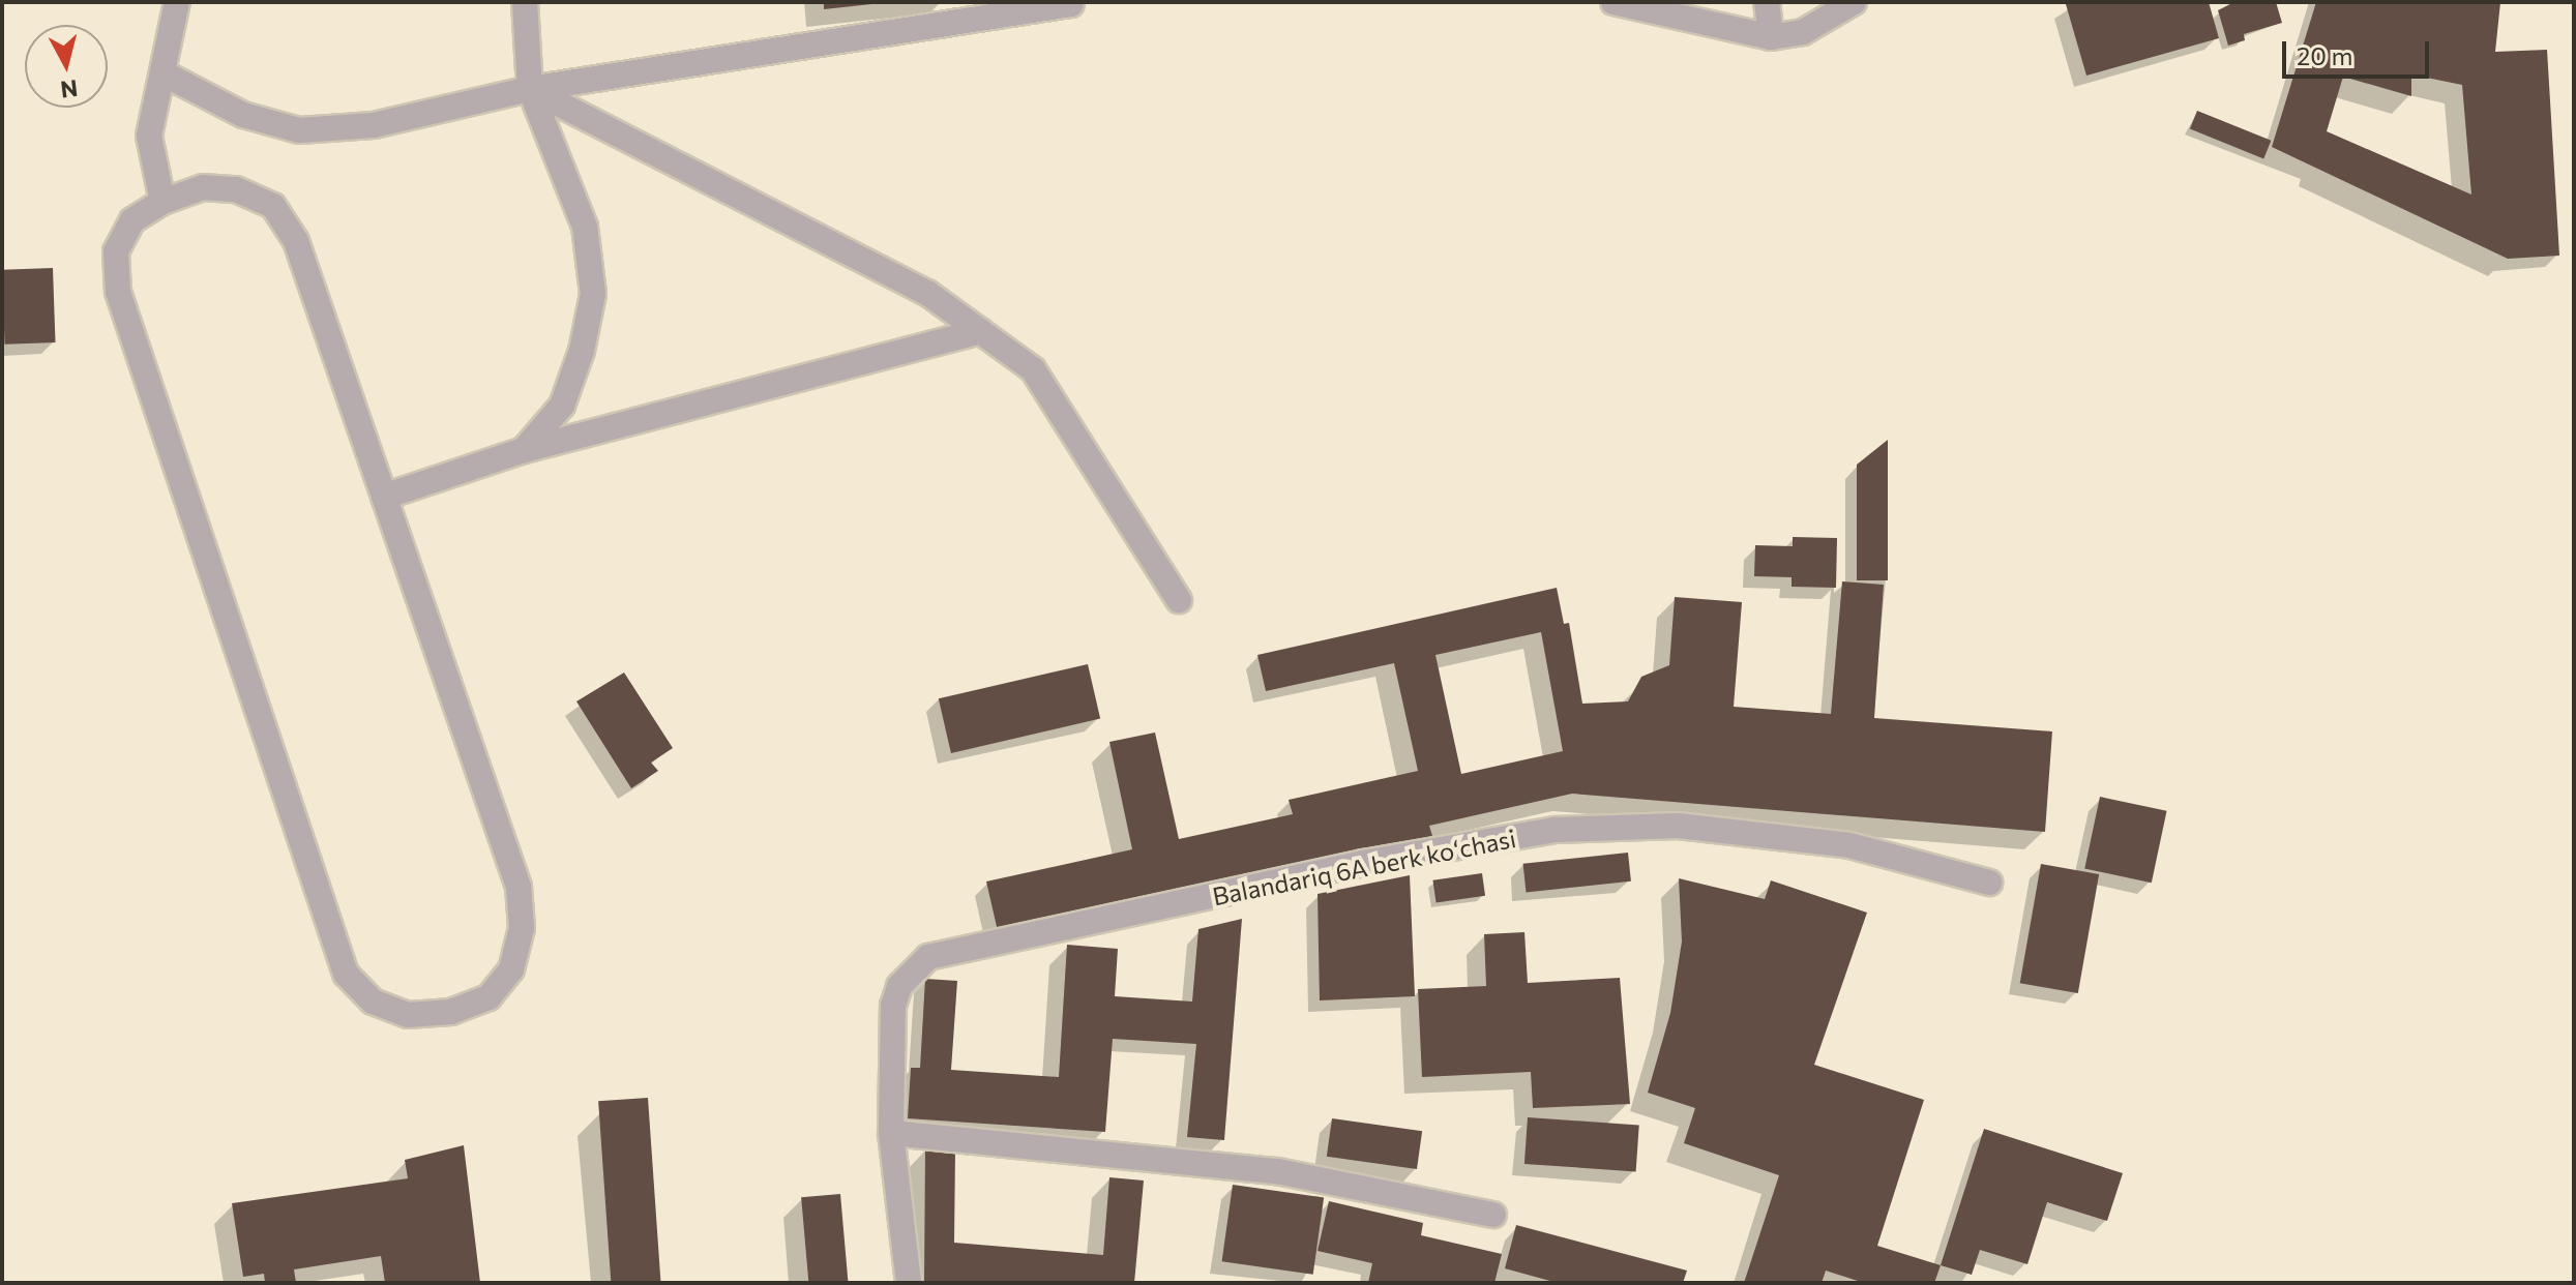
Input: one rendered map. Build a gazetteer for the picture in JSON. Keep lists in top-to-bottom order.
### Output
{
  "streets": {
    "street": ["Balandariq 6A berk koʻchasi"]
  },
  "scale_bar": "20 m",
  "north": "bottom"
}
